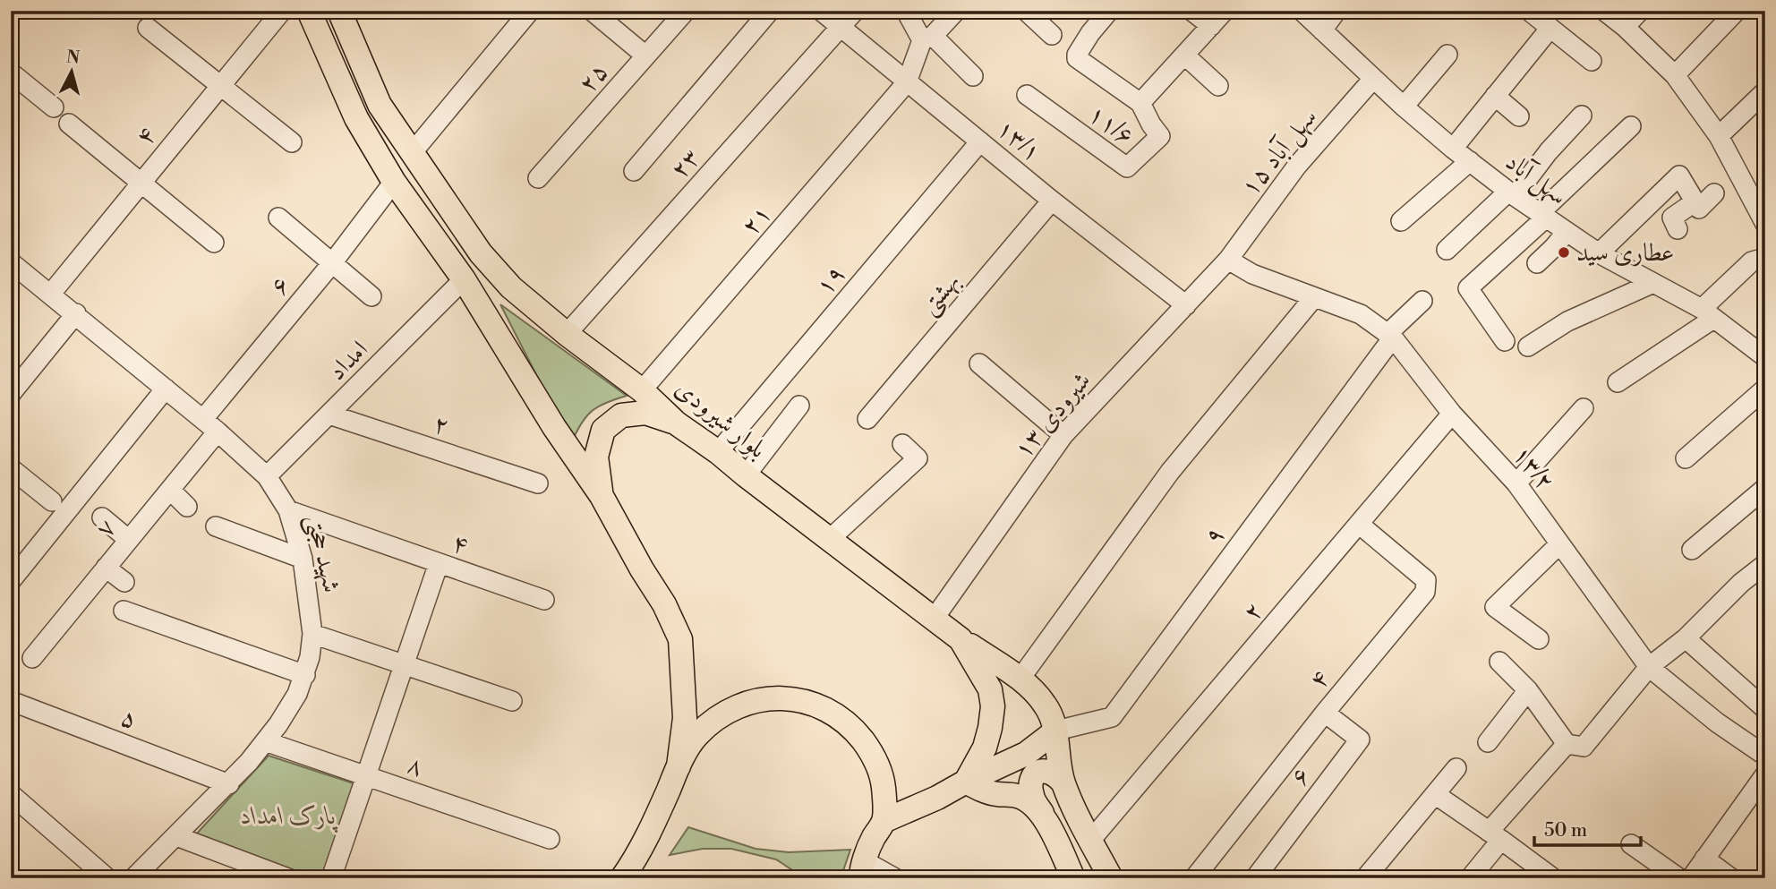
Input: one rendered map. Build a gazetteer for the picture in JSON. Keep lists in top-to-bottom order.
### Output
{
  "streets": {
    "main road": ["بلوار شیرودی"],
    "street": [
      "۲۵",
      "۱۱/۶",
      "۴",
      "۱۳/۱",
      "سهل آباد ۱۵",
      "۲۳",
      "سهل آباد",
      "۲۱",
      "۱۹",
      "۶",
      "بهشتی",
      "امداد",
      "شیرودی ۱۳",
      "۲",
      "۱۳/۲",
      "۷",
      "۹",
      "شهید حجتی",
      "۵",
      "۸"
    ]
  },
  "crossings": [
    ["۴", "۶"],
    ["۴", "۲"],
    ["۴", "شهید حجتی"],
    ["۱۳/۱", "۲۳"],
    ["۱۳/۱", "۲۱"],
    ["۱۳/۱", "۱۹"],
    ["۱۳/۱", "بهشتی"],
    ["۱۳/۱", "شیرودی ۱۳"],
    ["سهل آباد ۱۵", "سهل آباد"],
    ["سهل آباد ۱۵", "شیرودی ۱۳"],
    ["سهل آباد ۱۵", "۱۳/۲"],
    ["۲۳", "بلوار شیرودی"],
    ["۲۱", "بلوار شیرودی"],
    ["۱۹", "بلوار شیرودی"],
    ["۶", "شهید حجتی"],
    ["امداد", "۲"],
    ["امداد", "شهید حجتی"],
    ["شیرودی ۱۳", "بلوار شیرودی"],
    ["شیرودی ۱۳", "۱۳/۲"],
    ["۲", "۱۳/۲"],
    ["۱۳/۲", "۹"],
    ["۷", "شهید حجتی"],
    ["شهید حجتی", "۵"],
    ["شهید حجتی", "۸"]
  ],
  "parks": ["پارک امداد"],
  "places": ["عطاری سید"],
  "scale_bar": "50 m",
  "north": "top"
}
